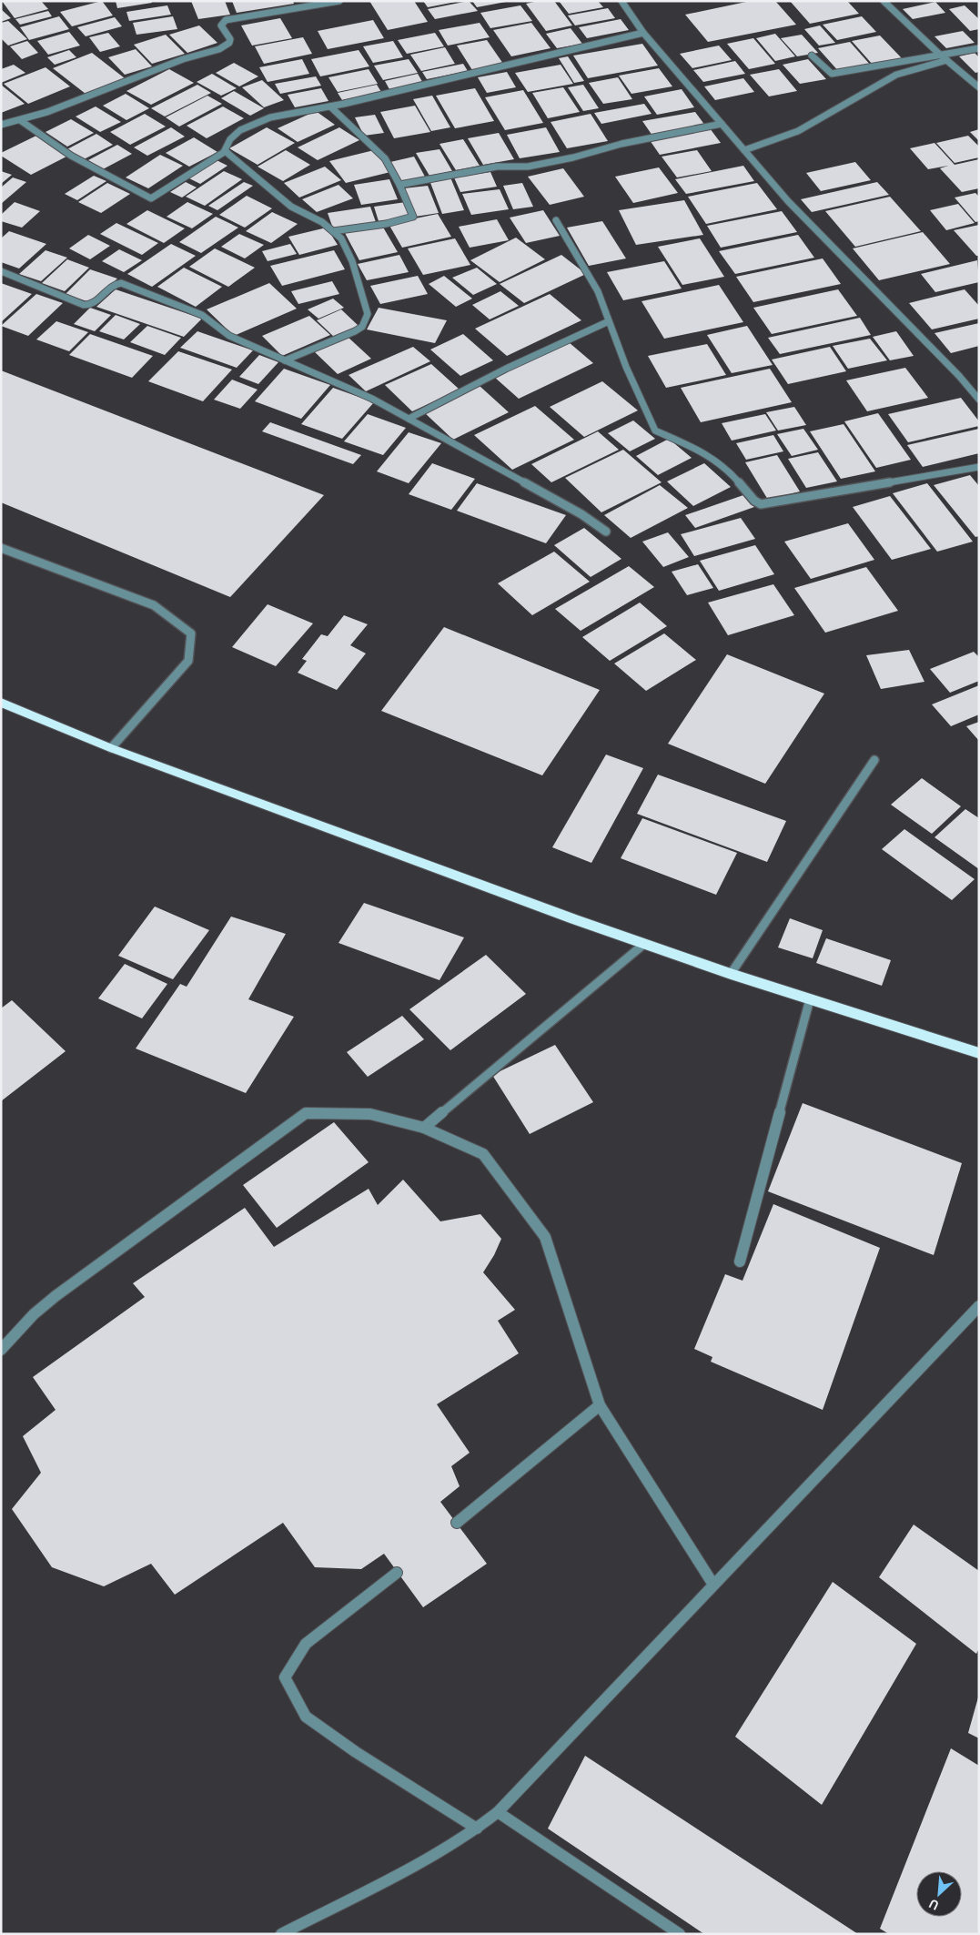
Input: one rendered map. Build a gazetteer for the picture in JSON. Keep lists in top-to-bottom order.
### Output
{
  "north": "bottom left"
}
